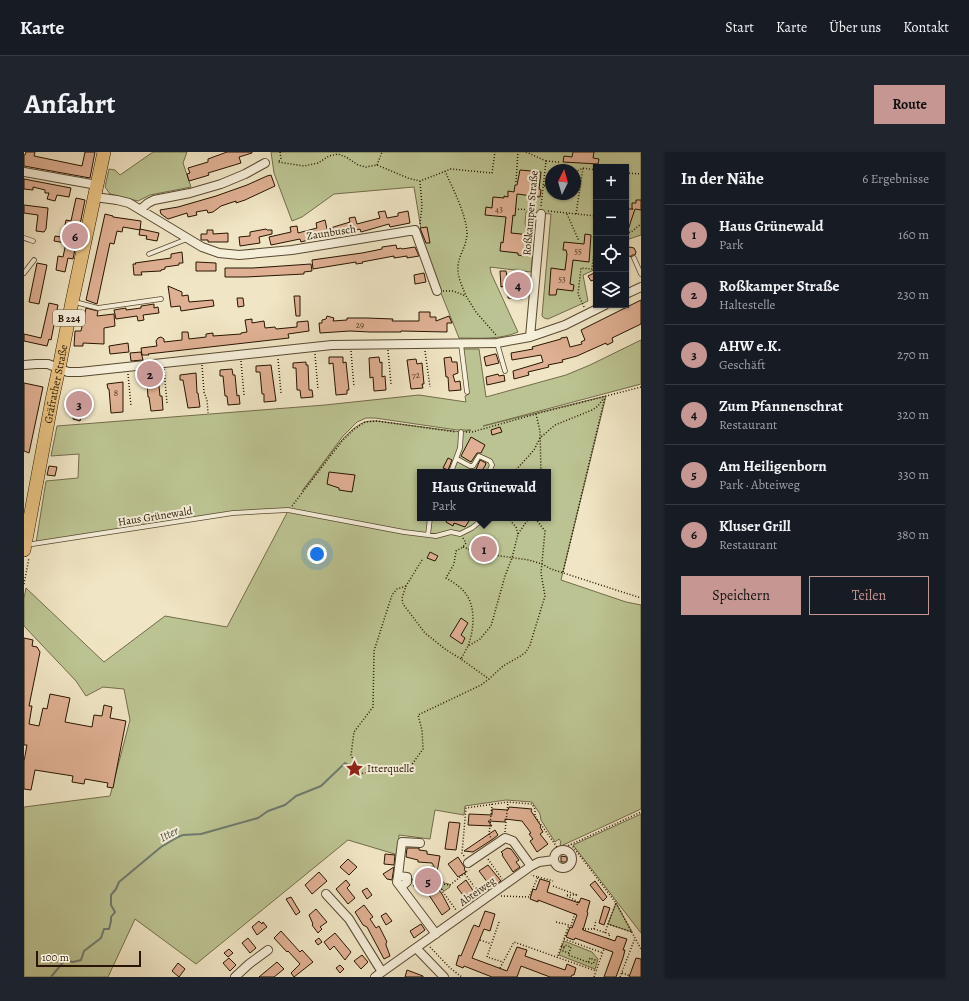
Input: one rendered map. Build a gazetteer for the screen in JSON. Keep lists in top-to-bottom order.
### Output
{
  "streets": {
    "main road": ["B 224", "Gräfrather Straße"],
    "street": ["Roßkamper Straße", "Zaunbusch", "Abteiweg"],
    "lane": ["Haus Grünewald"]
  },
  "crossings": [
    ["Zaunbusch", "Gräfrather Straße"],
    ["Gräfrather Straße", "Haus Grünewald"]
  ],
  "water": ["Itter"],
  "places": {
    "place": ["Itterquelle"]
  },
  "house_numbers": [
    "43",
    "55",
    "53",
    "29",
    "72",
    "8"
  ],
  "scale_bar": "100 m",
  "north": "top",
  "page": {
    "header": "Karte",
    "nav": [
      "Start",
      "Karte",
      "Über uns",
      "Kontakt"
    ],
    "title": "Anfahrt",
    "buttons": [
      "Route",
      ["Speichern", "Teilen"]
    ],
    "heading": ["In der Nähe", "6 Ergebnisse"],
    "map_buttons": ["+", "−"],
    "list": [
      {
        "mark": "1",
        "name": "Haus Grünewald",
        "note": "Park",
        "value": "160 m"
      },
      {
        "mark": "2",
        "name": "Roßkamper Straße",
        "note": "Haltestelle",
        "value": "230 m"
      },
      {
        "mark": "3",
        "name": "AHW e.K.",
        "note": "Geschäft",
        "value": "270 m"
      },
      {
        "mark": "4",
        "name": "Zum Pfannenschrat",
        "note": "Restaurant",
        "value": "320 m"
      },
      {
        "mark": "5",
        "name": "Am Heiligenborn",
        "note": "Park · Abteiweg",
        "value": "330 m"
      },
      {
        "mark": "6",
        "name": "Kluser Grill",
        "note": "Restaurant",
        "value": "380 m"
      }
    ],
    "pins": [
      "6",
      "4",
      "2",
      "3",
      "1",
      "5"
    ],
    "popup": ["Haus Grünewald", "Park"],
    "scale": "100 m"
  }
}
